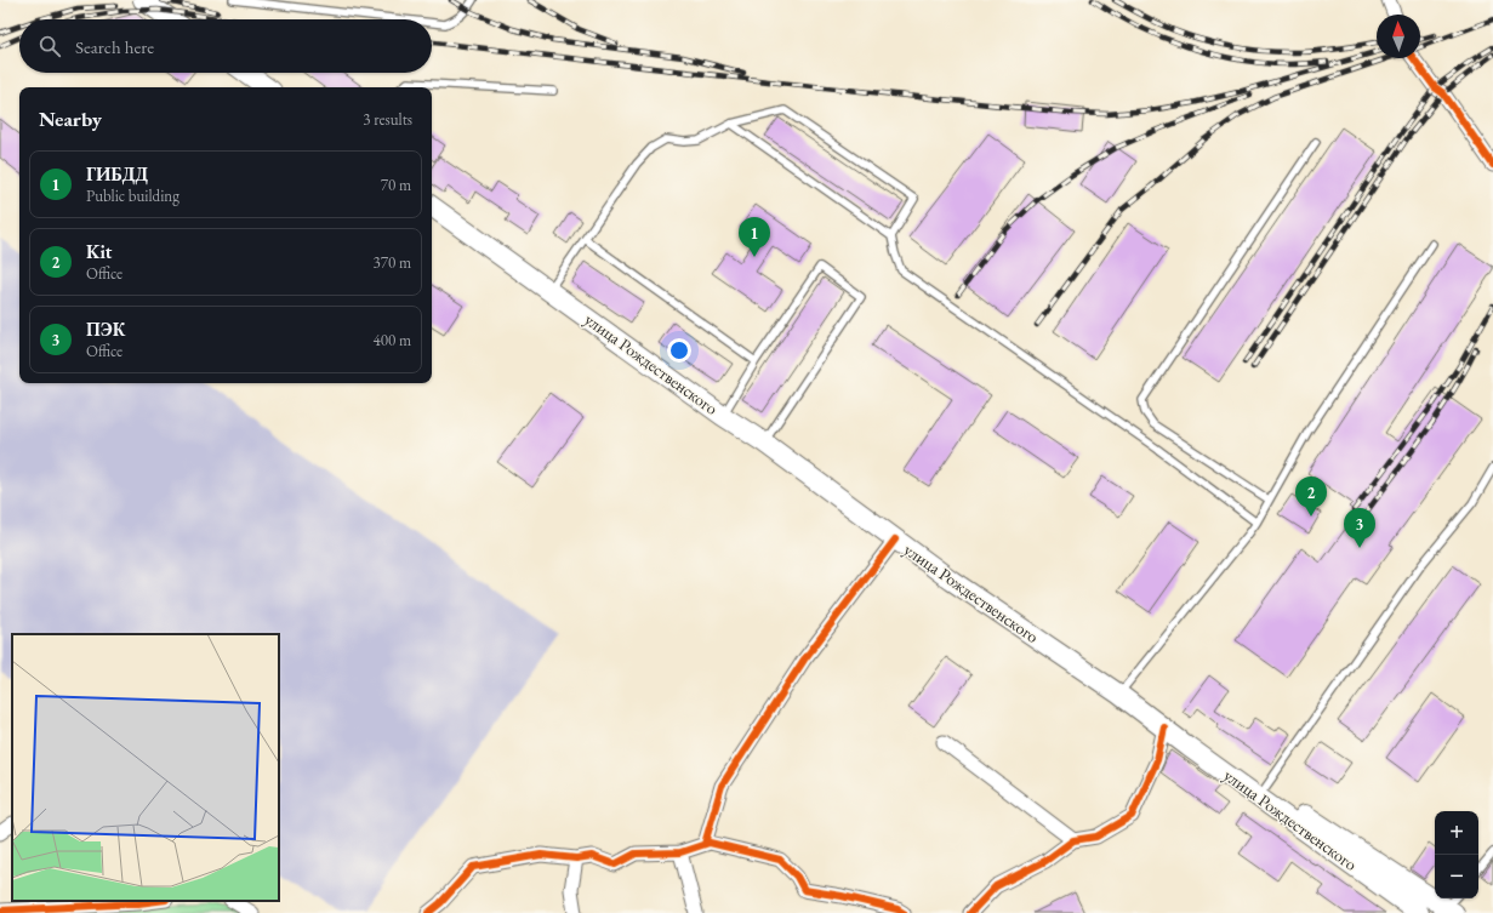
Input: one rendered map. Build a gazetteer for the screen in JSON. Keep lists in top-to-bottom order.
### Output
{
  "streets": {
    "main road": ["улица Рождественского"]
  },
  "north": "top",
  "page": {
    "search": "Search here",
    "heading": ["Nearby", "3 results"],
    "list": [
      {
        "mark": "1",
        "name": "ГИБДД",
        "note": "Public building",
        "value": "70 m"
      },
      {
        "mark": "2",
        "name": "Kit",
        "note": "Office",
        "value": "370 m"
      },
      {
        "mark": "3",
        "name": "ПЭК",
        "note": "Office",
        "value": "400 m"
      }
    ],
    "pins": ["1", "2", "3"],
    "map_buttons": ["+", "−"]
  }
}
